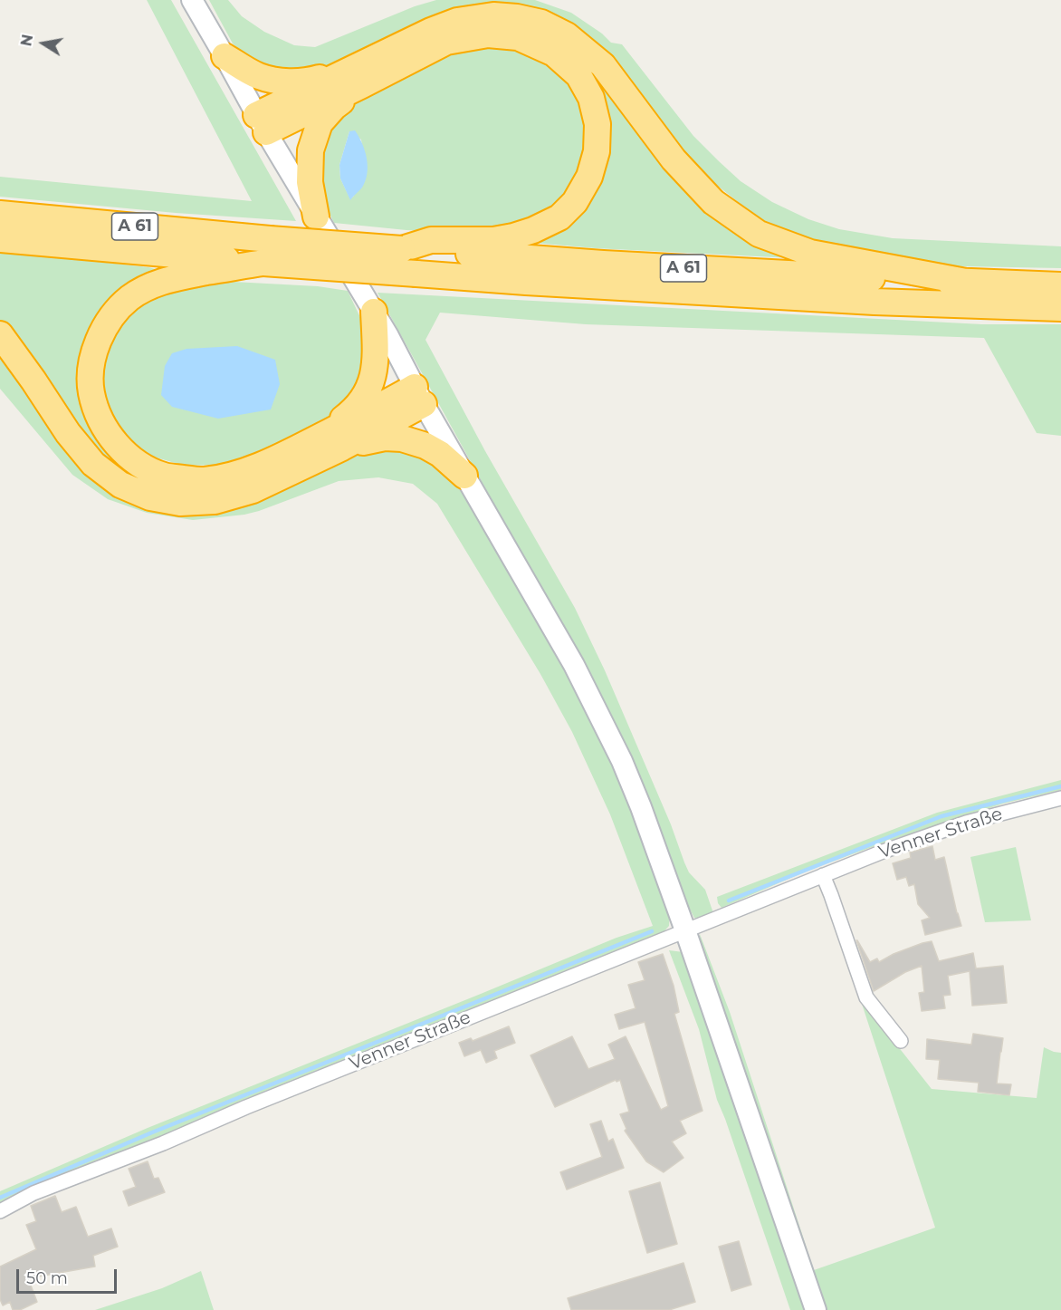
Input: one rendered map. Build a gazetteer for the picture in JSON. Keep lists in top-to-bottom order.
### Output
{
  "streets": {
    "highway": ["A 61"],
    "street": ["Venner Straße"]
  },
  "scale_bar": "50 m",
  "north": "left"
}
